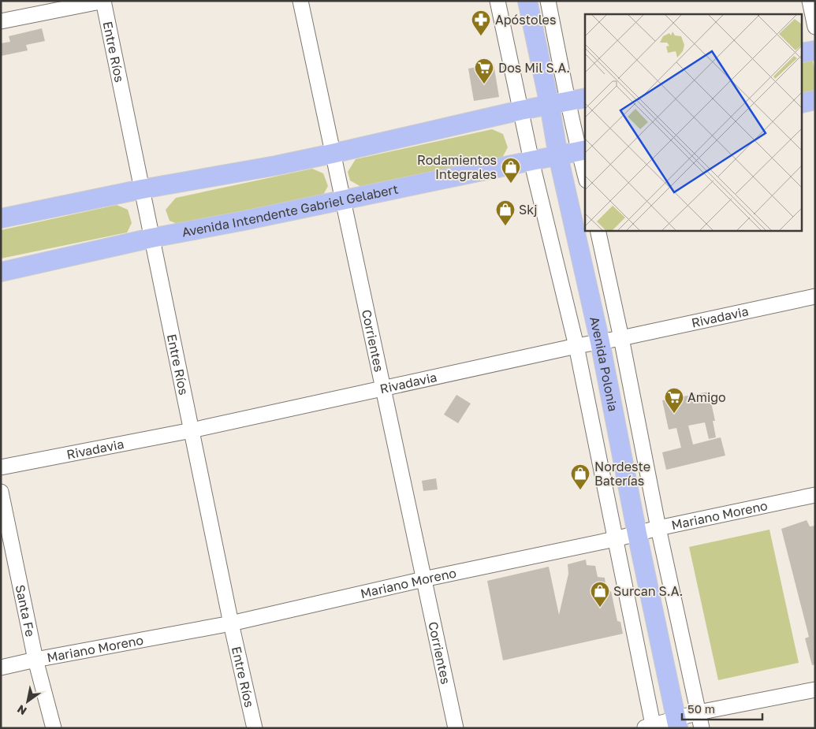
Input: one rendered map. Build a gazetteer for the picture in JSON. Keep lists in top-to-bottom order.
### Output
{
  "streets": {
    "main road": ["Avenida Intendente Gabriel Gelabert", "Avenida Polonia"],
    "street": [
      "Entre Ríos",
      "Rivadavia",
      "Corrientes",
      "Mariano Moreno",
      "Santa Fe"
    ]
  },
  "crossings": [
    ["Entre Ríos", "Avenida Intendente Gabriel Gelabert"],
    ["Entre Ríos", "Rivadavia"],
    ["Entre Ríos", "Mariano Moreno"],
    ["Avenida Intendente Gabriel Gelabert", "Corrientes"],
    ["Avenida Intendente Gabriel Gelabert", "Avenida Polonia"],
    ["Rivadavia", "Corrientes"],
    ["Rivadavia", "Avenida Polonia"],
    ["Corrientes", "Mariano Moreno"],
    ["Avenida Polonia", "Mariano Moreno"],
    ["Mariano Moreno", "Santa Fe"]
  ],
  "places": {
    "pharmacy": ["Apóstoles"],
    "supermarket": ["Dos Mil S.A.", "Amigo"],
    "shop": [
      "Rodamientos Integrales",
      "Skj",
      "Nordeste Baterías",
      "Surcan S.A."
    ]
  },
  "scale_bar": "50 m",
  "north": "bottom left"
}
